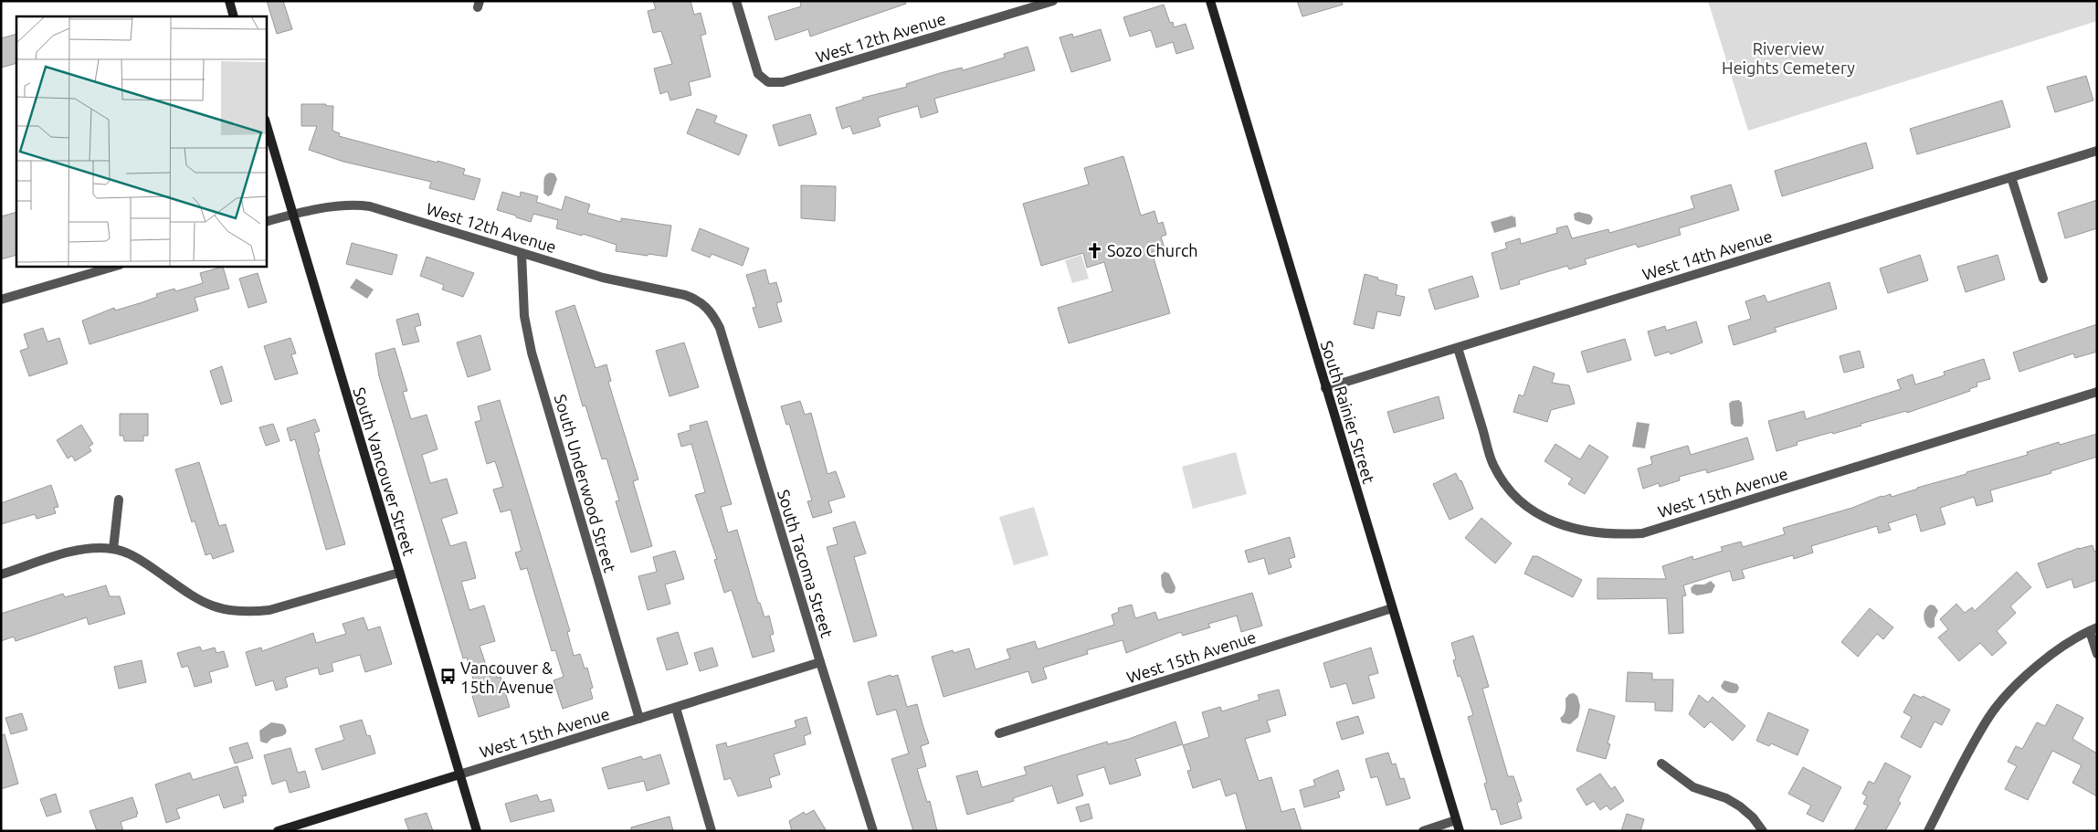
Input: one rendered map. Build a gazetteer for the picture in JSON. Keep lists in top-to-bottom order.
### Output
{
  "streets": {
    "street": [
      "West 12th Avenue",
      "West 14th Avenue",
      "South Rainier Street",
      "South Vancouver Street",
      "South Underwood Street",
      "West 15th Avenue",
      "South Tacoma Street"
    ]
  },
  "crossings": [
    ["West 12th Avenue", "South Vancouver Street"],
    ["West 12th Avenue", "South Underwood Street"],
    ["West 12th Avenue", "South Tacoma Street"],
    ["West 14th Avenue", "South Rainier Street"],
    ["West 14th Avenue", "West 15th Avenue"],
    ["South Rainier Street", "West 15th Avenue"],
    ["South Vancouver Street", "West 15th Avenue"],
    ["South Underwood Street", "West 15th Avenue"],
    ["West 15th Avenue", "South Tacoma Street"]
  ],
  "parks": ["Riverview Heights Cemetery"],
  "places": {
    "church": ["Sozo Church"],
    "bus stop": ["Vancouver & 15th Avenue"]
  }
}
